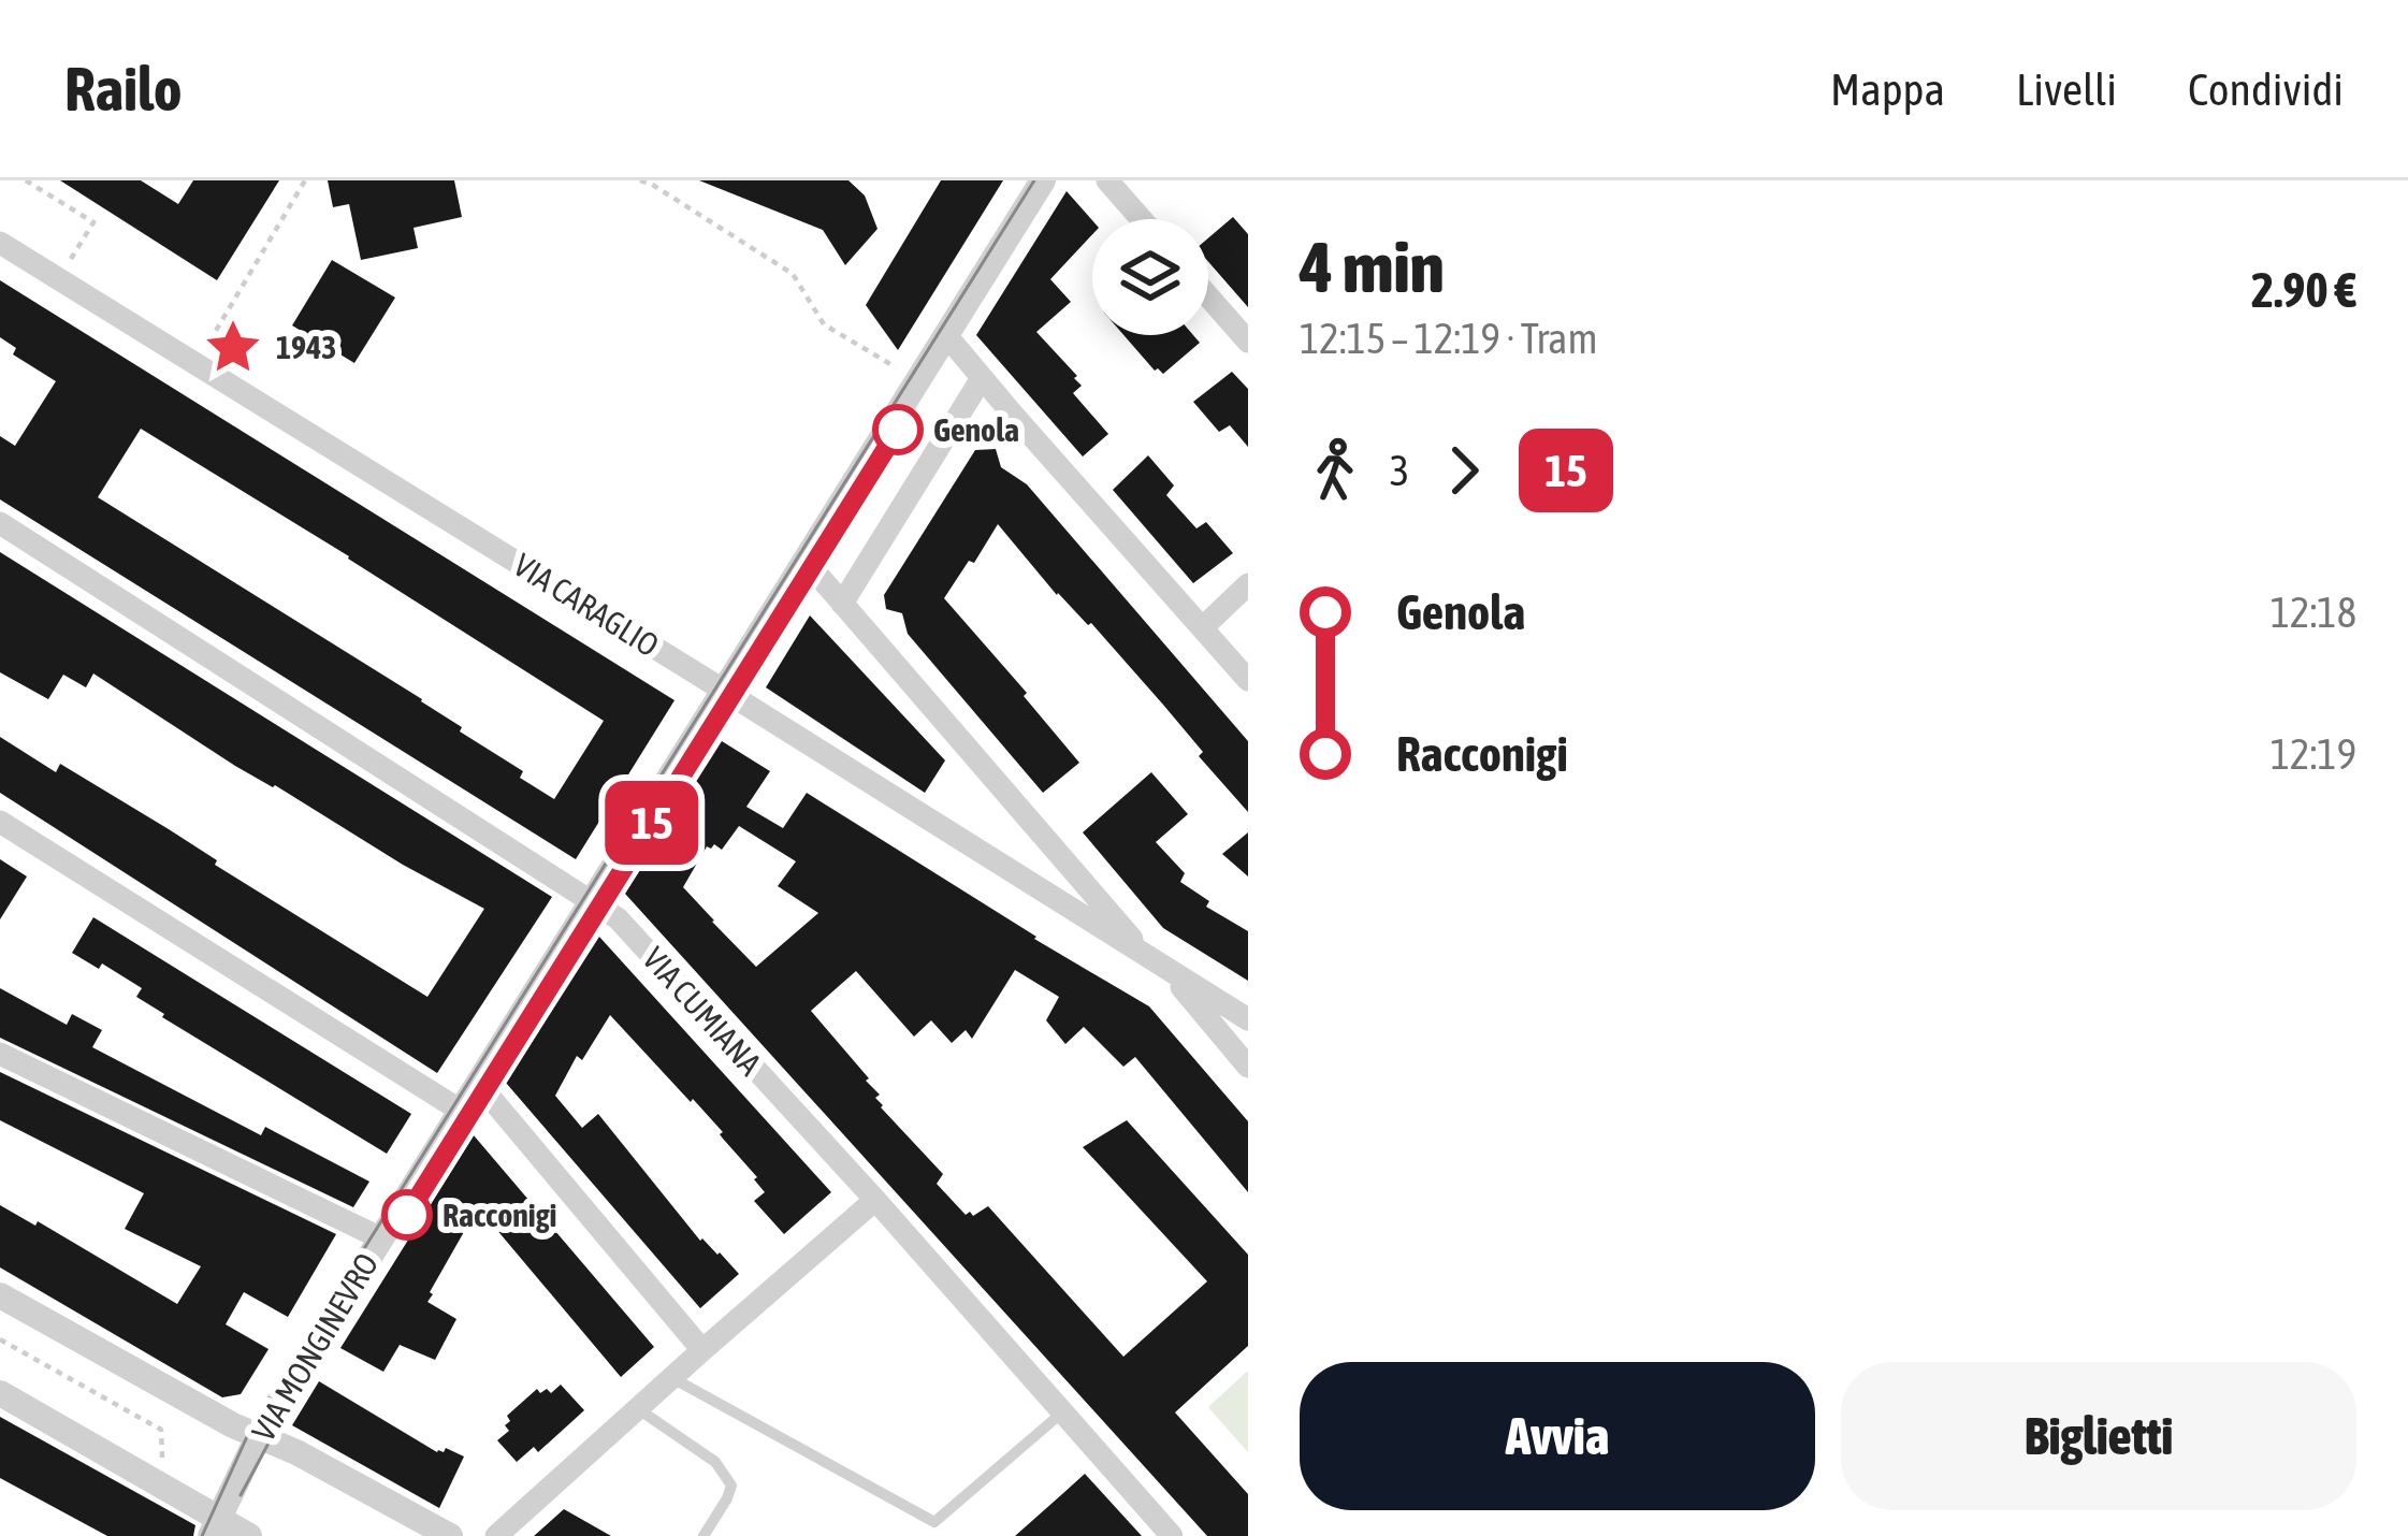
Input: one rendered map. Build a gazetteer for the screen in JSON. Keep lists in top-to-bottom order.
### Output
{
  "streets": {
    "street": ["VIA CARAGLIO", "VIA CUMIANA", "VIA MONGINEVRO"]
  },
  "crossings": [
    ["VIA CARAGLIO", "VIA MONGINEVRO"],
    ["VIA CUMIANA", "VIA MONGINEVRO"]
  ],
  "places": {
    "place": ["1943"],
    "other": ["Genola", "Racconigi"]
  },
  "lines": ["tram line 15"],
  "page": {
    "header": "Railo",
    "nav": ["Mappa", "Livelli", "Condividi"],
    "on_map": "15",
    "heading": ["4 min", "12:15 – 12:19 · Tram", "2.90 €"],
    "legs": ["3", "15"],
    "list": [
      {
        "name": "Genola",
        "value": "12:18"
      },
      {
        "name": "Racconigi",
        "value": "12:19"
      }
    ],
    "buttons": ["Avvia", "Biglietti"]
  }
}
